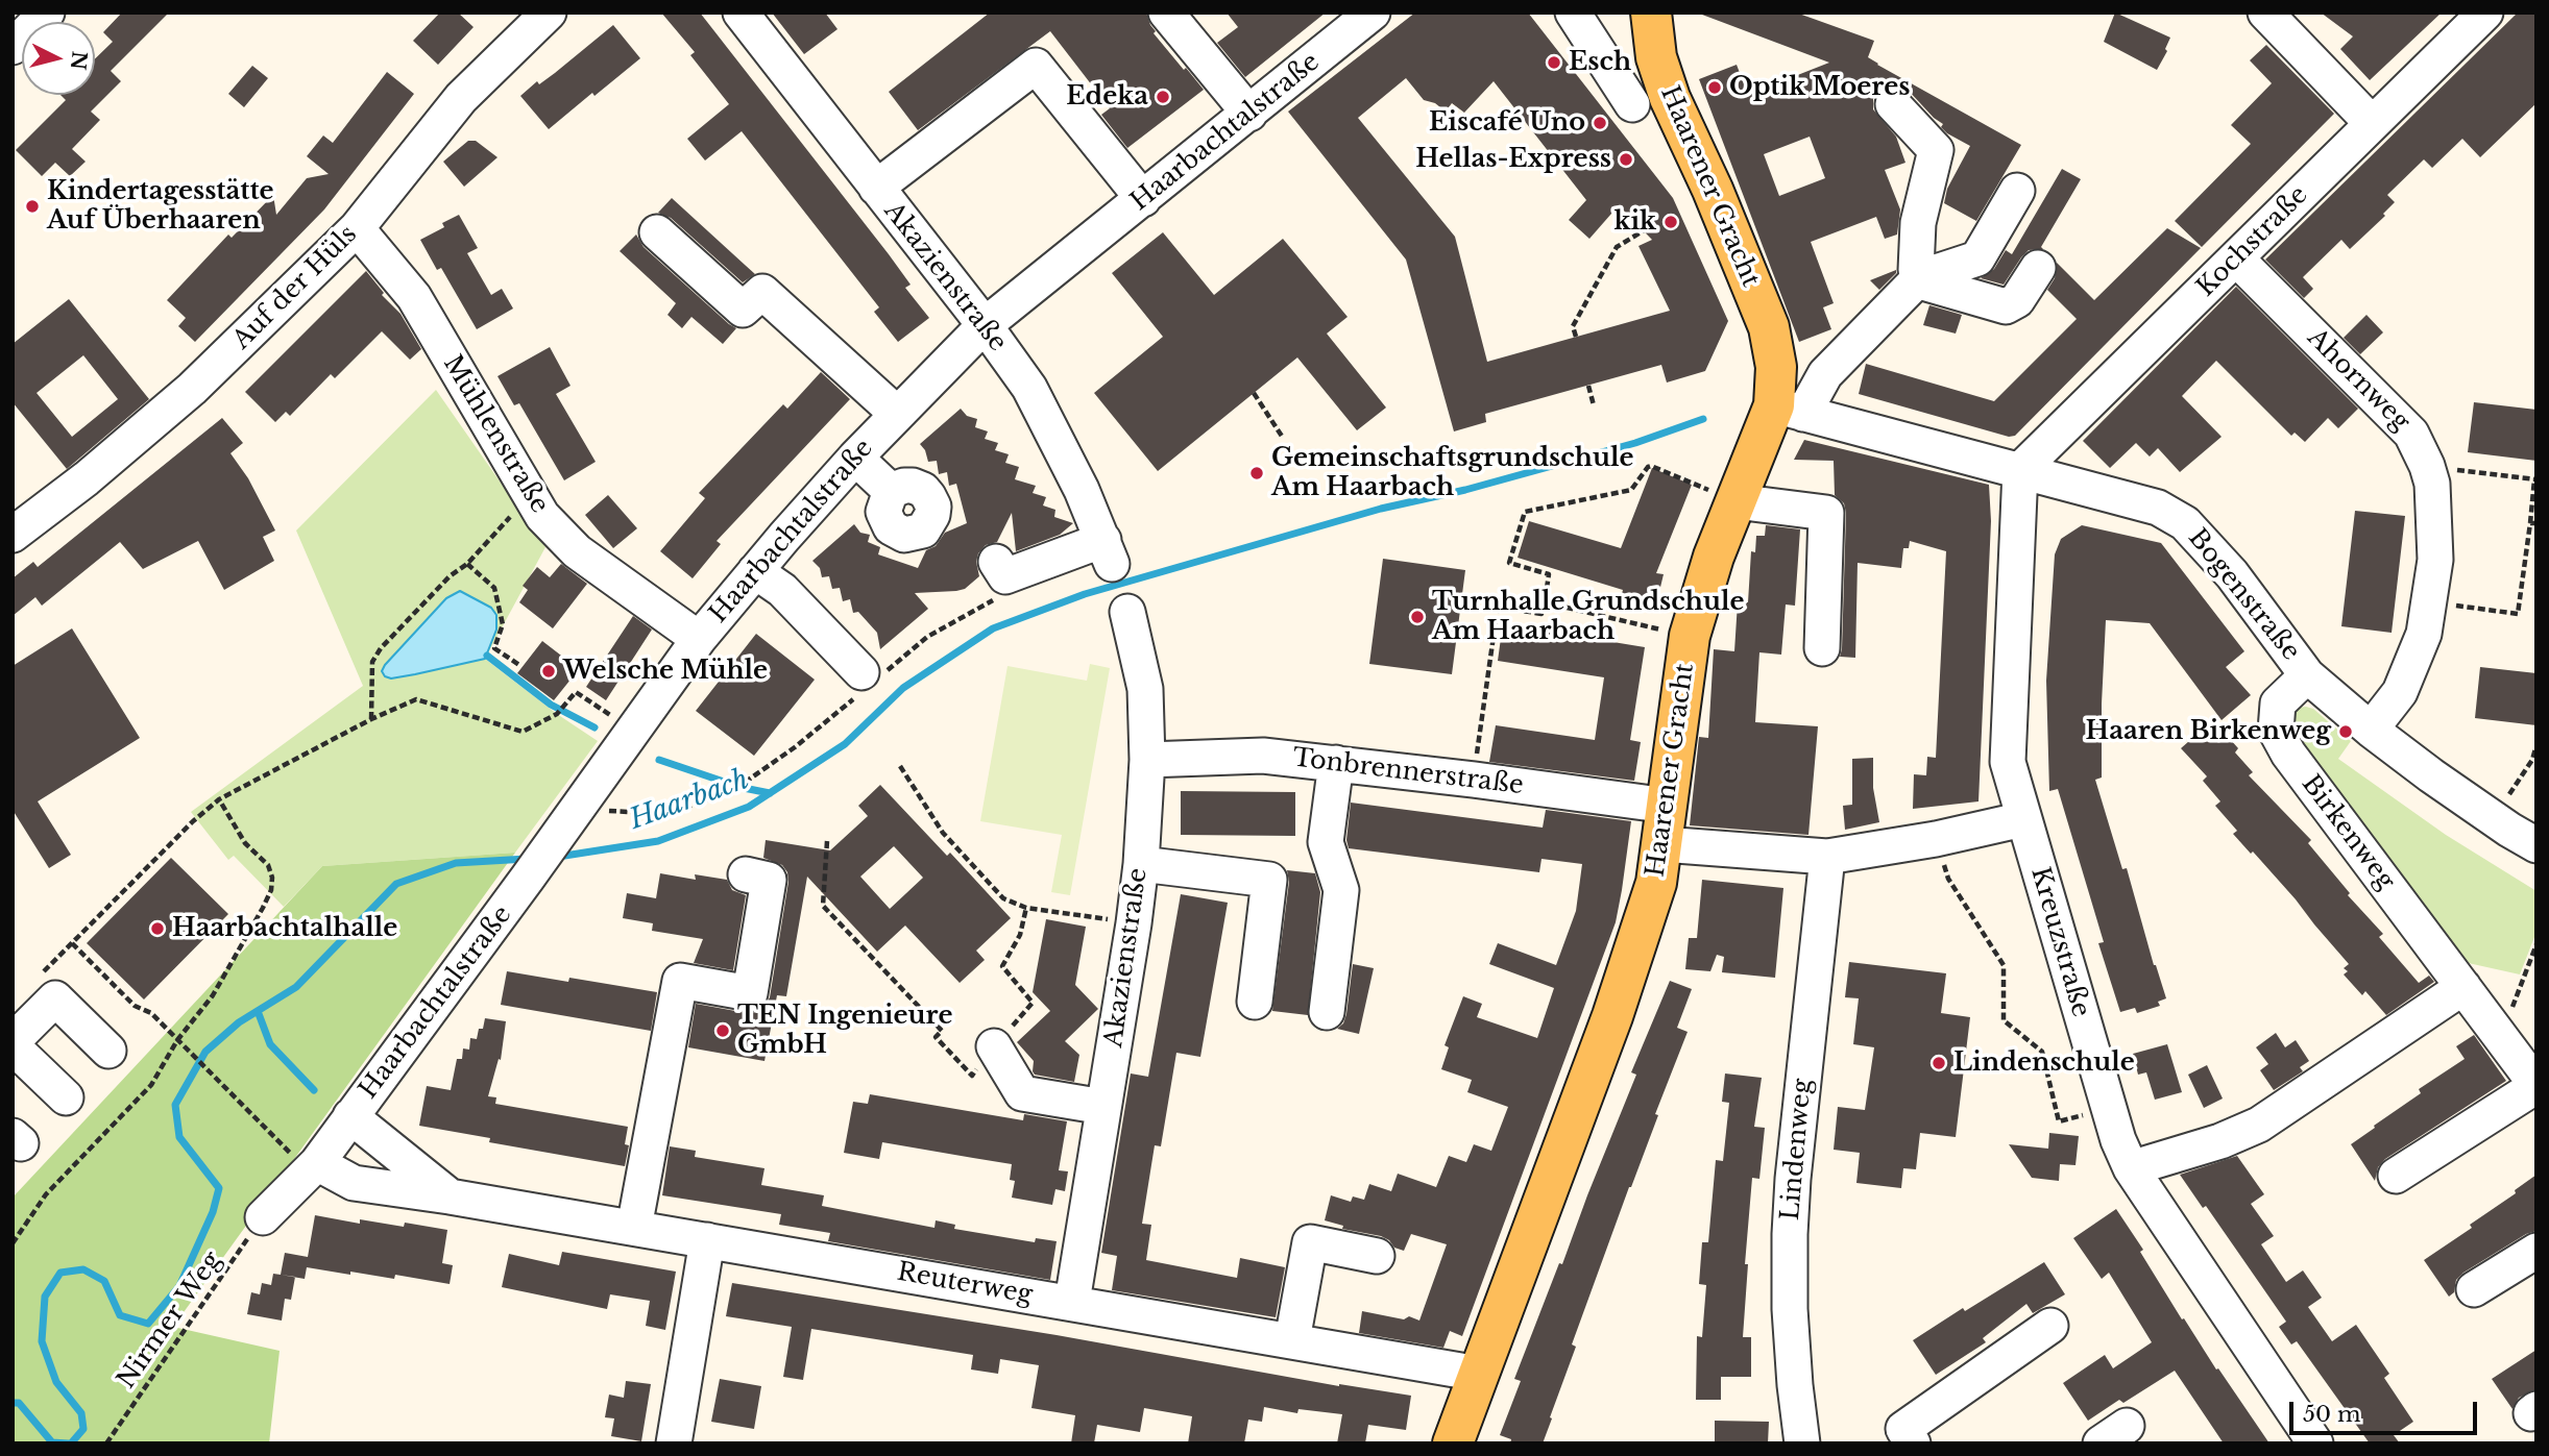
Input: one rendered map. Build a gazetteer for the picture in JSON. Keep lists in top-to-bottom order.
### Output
{
  "streets": {
    "main road": ["Haarener Gracht"],
    "street": [
      "Haarbachtalstraße",
      "Kochstraße",
      "Akazienstraße",
      "Auf der Hüls",
      "Ahornweg",
      "Mühlenstraße",
      "Bogenstraße",
      "Tonbrennerstraße",
      "Birkenweg",
      "Kreuzstraße",
      "Lindenweg",
      "Reuterweg"
    ],
    "path": ["Nirmer Weg"]
  },
  "crossings": [
    ["Haarbachtalstraße", "Akazienstraße"],
    ["Haarbachtalstraße", "Mühlenstraße"],
    ["Haarbachtalstraße", "Reuterweg"],
    ["Haarbachtalstraße", "Nirmer Weg"],
    ["Haarener Gracht", "Bogenstraße"],
    ["Haarener Gracht", "Tonbrennerstraße"],
    ["Haarener Gracht", "Reuterweg"],
    ["Kochstraße", "Ahornweg"],
    ["Kochstraße", "Bogenstraße"],
    ["Kochstraße", "Kreuzstraße"],
    ["Akazienstraße", "Tonbrennerstraße"],
    ["Akazienstraße", "Reuterweg"],
    ["Auf der Hüls", "Mühlenstraße"],
    ["Ahornweg", "Bogenstraße"],
    ["Bogenstraße", "Birkenweg"],
    ["Bogenstraße", "Kreuzstraße"]
  ],
  "water": ["Haarbach"],
  "places": [
    "Esch",
    "Optik Moeres",
    "Edeka",
    "Eiscafé Uno",
    "Hellas-Express",
    "Kindertagesstätte Auf Überhaaren",
    "kik",
    "Gemeinschaftsgrundschule Am Haarbach",
    "Turnhalle Grundschule Am Haarbach",
    "Welsche Mühle",
    "Haaren Birkenweg",
    "Haarbachtalhalle",
    "TEN Ingenieure GmbH",
    "Lindenschule"
  ],
  "scale_bar": "50 m",
  "north": "right"
}
